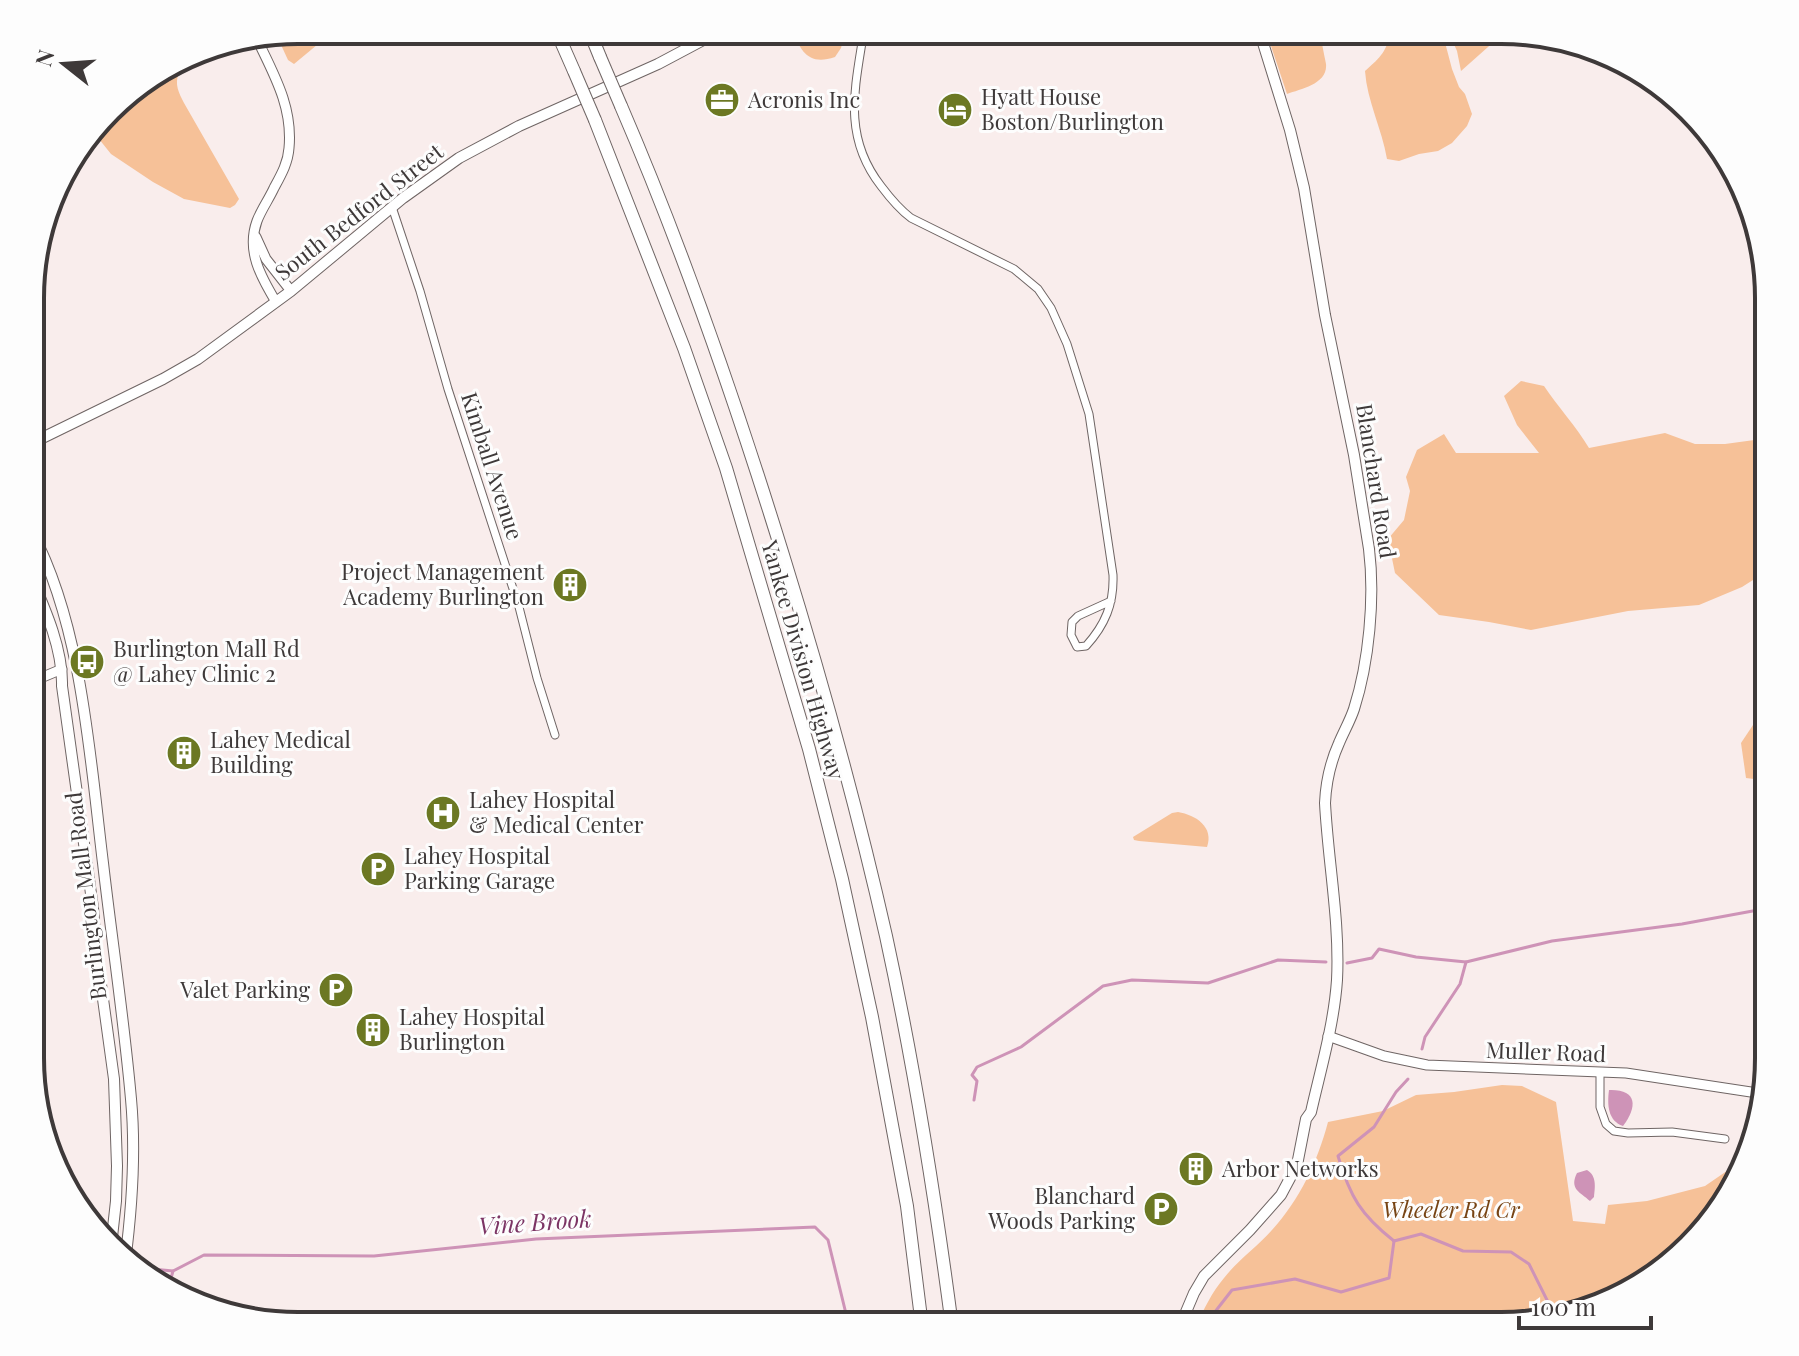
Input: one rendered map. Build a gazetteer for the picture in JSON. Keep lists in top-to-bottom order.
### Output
{
  "streets": {
    "highway": ["Yankee Division Highway"],
    "main road": ["South Bedford Street", "Blanchard Road", "Burlington Mall Road"],
    "street": ["Kimball Avenue", "Muller Road"]
  },
  "crossings": [
    ["South Bedford Street", "Kimball Avenue"],
    ["Blanchard Road", "Muller Road"]
  ],
  "water": ["Vine Brook"],
  "parks": ["Wheeler Rd Cr"],
  "places": {
    "office": ["Acronis Inc"],
    "hotel": ["Hyatt House Boston/Burlington"],
    "building": [
      "Project Management Academy Burlington",
      "Lahey Medical Building",
      "Lahey Hospital Burlington",
      "Arbor Networks"
    ],
    "bus stop": ["Burlington Mall Rd @ Lahey Clinic 2"],
    "hospital": ["Lahey Hospital & Medical Center"],
    "parking": ["Lahey Hospital Parking Garage", "Valet Parking", "Blanchard Woods Parking"]
  },
  "scale_bar": "100 m",
  "north": "left"
}
